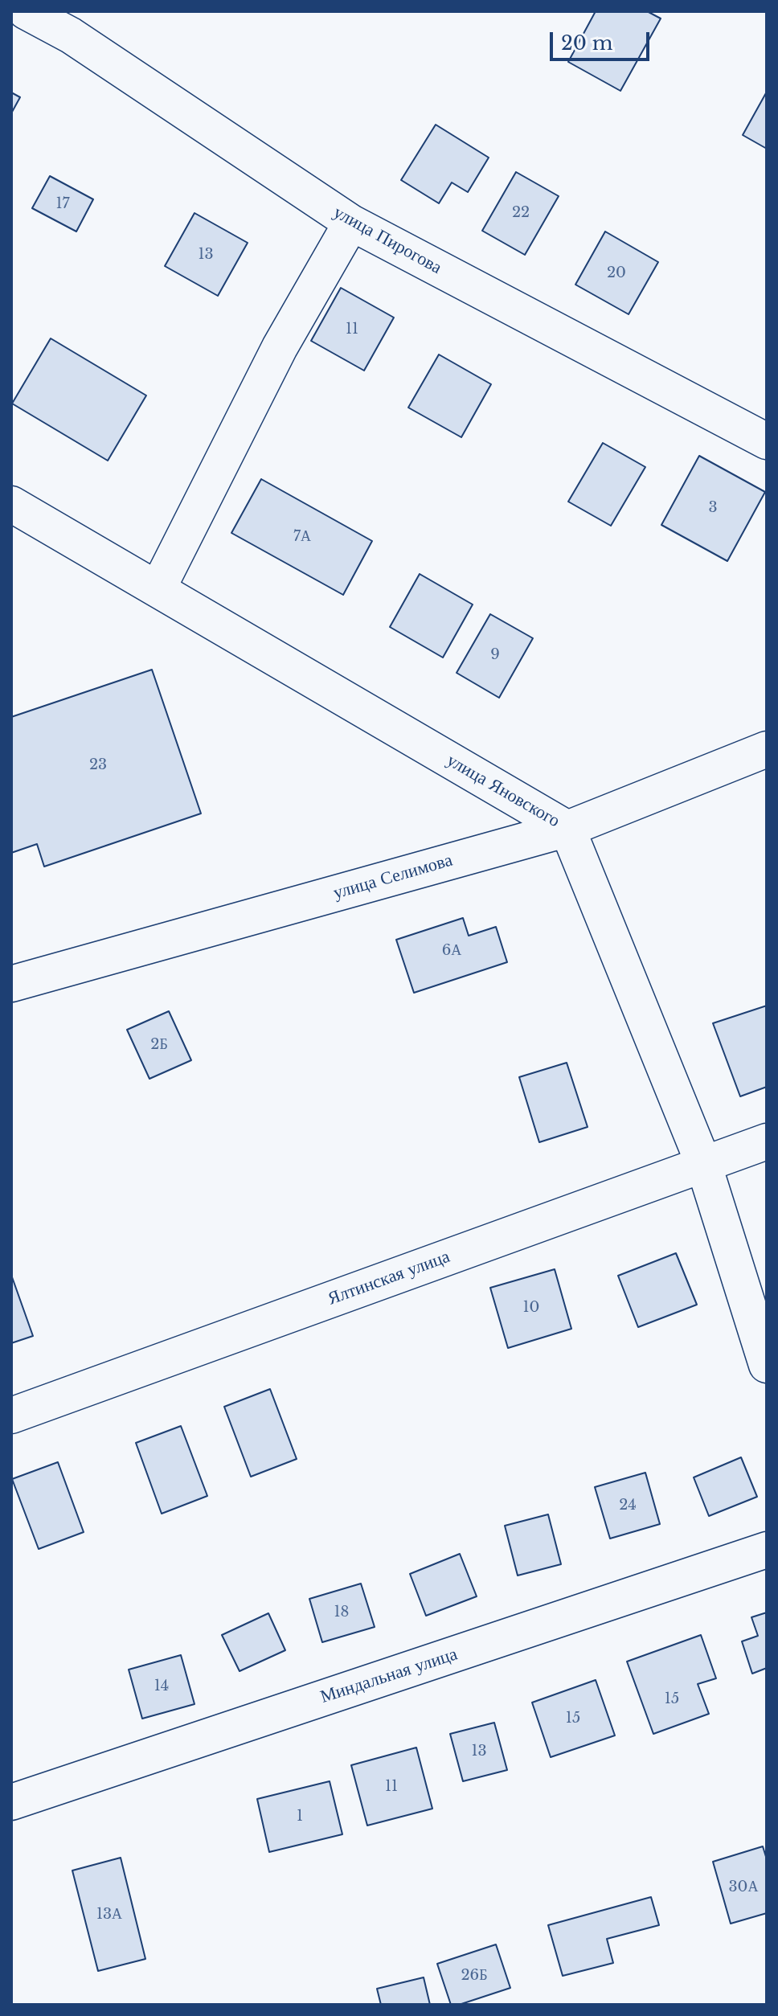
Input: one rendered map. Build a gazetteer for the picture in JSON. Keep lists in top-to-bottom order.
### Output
{
  "streets": {
    "street": [
      "улица Пирогова",
      "улица Яновского",
      "улица Селимова",
      "Ялтинская улица",
      "Миндальная улица"
    ]
  },
  "crossings": [
    ["улица Яновского", "улица Селимова"],
    ["улица Яновского", "Ялтинская улица"]
  ],
  "house_numbers": [
    "17",
    "22",
    "13",
    "20",
    "11",
    "3",
    "7А",
    "9",
    "23",
    "6А",
    "2Б",
    "10",
    "24",
    "18",
    "14",
    "15",
    "15",
    "13",
    "11",
    "1",
    "30А",
    "13А",
    "26Б"
  ],
  "scale_bar": "20 m"
}
